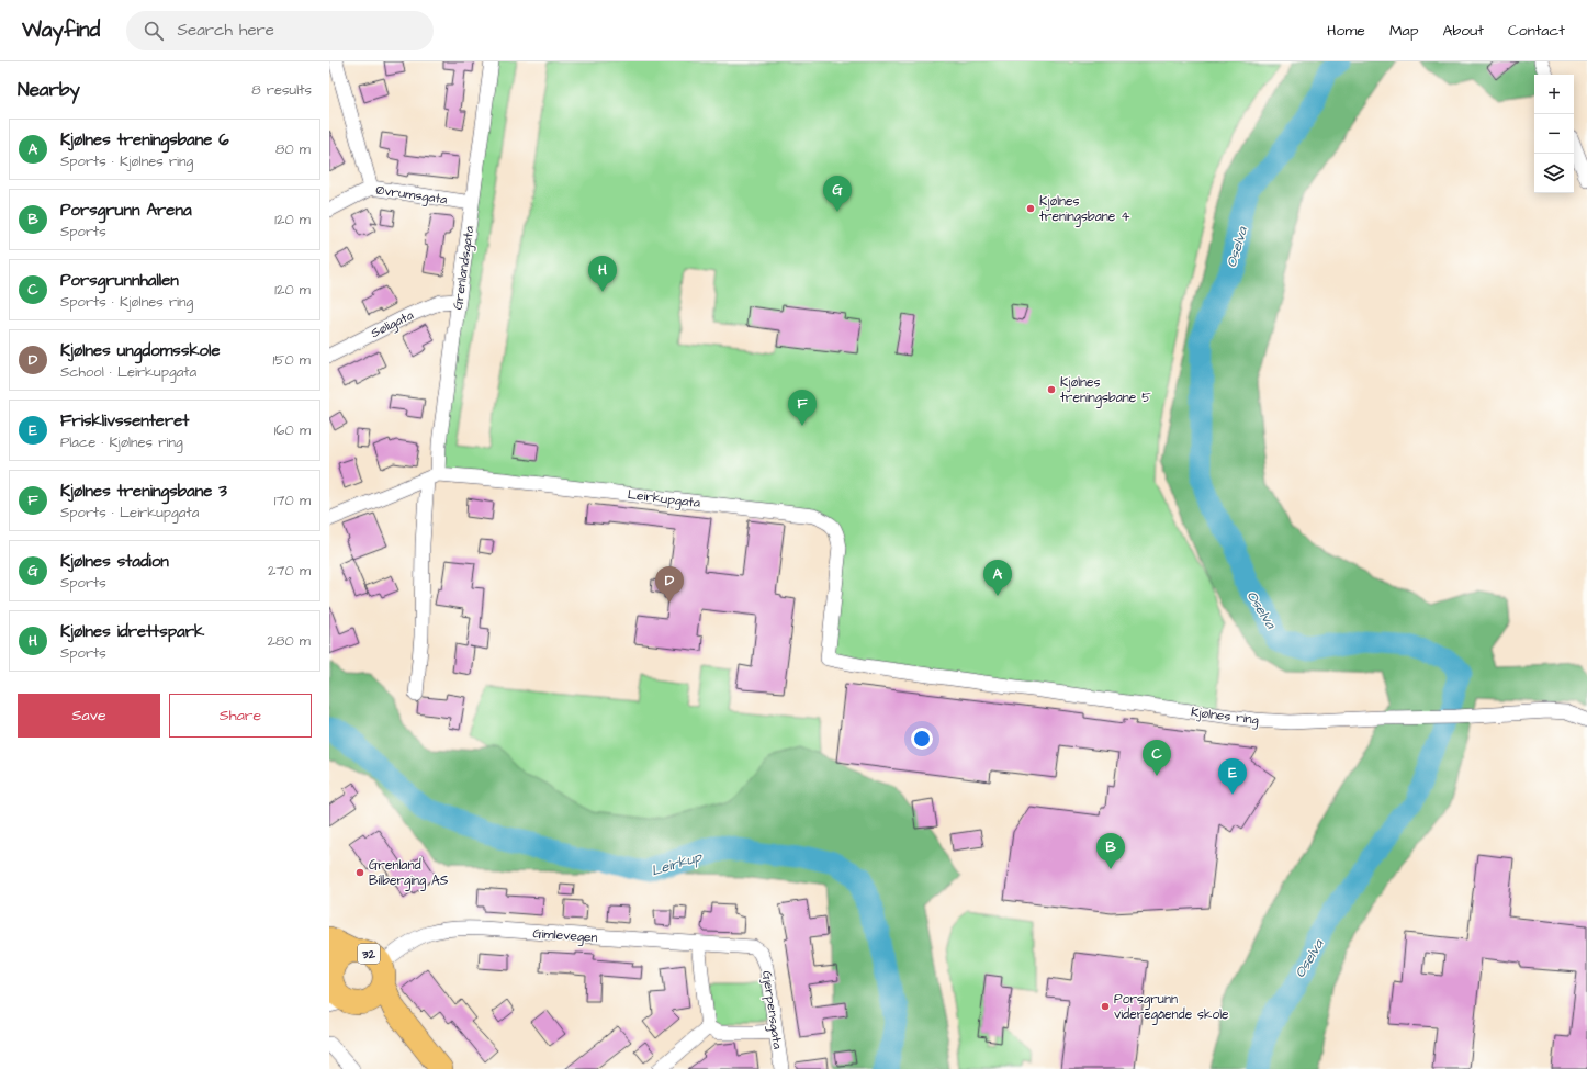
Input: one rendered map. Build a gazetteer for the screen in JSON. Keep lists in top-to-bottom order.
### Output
{
  "streets": {
    "main road": ["32"],
    "street": [
      "Øvrumsgata",
      "Grenlandsgata",
      "Søligata",
      "Leirkupgata",
      "Kjølnes ring",
      "Gimlevegen",
      "Gjerpensgata"
    ]
  },
  "crossings": [
    ["Øvrumsgata", "Grenlandsgata"],
    ["Grenlandsgata", "Søligata"],
    ["Grenlandsgata", "Leirkupgata"],
    ["Leirkupgata", "Kjølnes ring"],
    ["Gimlevegen", "32"],
    ["Gimlevegen", "Gjerpensgata"]
  ],
  "water": ["Oselva", "Leirkup"],
  "places": [
    "Kjølnes treningsbane 4",
    "Kjølnes treningsbane 5",
    "Grenland Bilberging AS",
    "Porsgrunn videregående skole"
  ],
  "page": {
    "header": "Wayfind",
    "search": "Search here",
    "nav": [
      "Home",
      "Map",
      "About",
      "Contact"
    ],
    "heading": ["Nearby", "8 results"],
    "map_buttons": ["+", "−"],
    "list": [
      {
        "mark": "A",
        "name": "Kjølnes treningsbane 6",
        "note": "Sports · Kjølnes ring",
        "value": "80 m"
      },
      {
        "mark": "B",
        "name": "Porsgrunn Arena",
        "note": "Sports",
        "value": "120 m"
      },
      {
        "mark": "C",
        "name": "Porsgrunnhallen",
        "note": "Sports · Kjølnes ring",
        "value": "120 m"
      },
      {
        "mark": "D",
        "name": "Kjølnes ungdomsskole",
        "note": "School · Leirkupgata",
        "value": "150 m"
      },
      {
        "mark": "E",
        "name": "Frisklivssenteret",
        "note": "Place · Kjølnes ring",
        "value": "160 m"
      },
      {
        "mark": "F",
        "name": "Kjølnes treningsbane 3",
        "note": "Sports · Leirkupgata",
        "value": "170 m"
      },
      {
        "mark": "G",
        "name": "Kjølnes stadion",
        "note": "Sports",
        "value": "270 m"
      },
      {
        "mark": "H",
        "name": "Kjølnes idrettspark",
        "note": "Sports",
        "value": "280 m"
      }
    ],
    "pins": [
      "G",
      "H",
      "F",
      "A",
      "D",
      "C",
      "E",
      "B"
    ],
    "buttons": ["Save", "Share"]
  }
}
